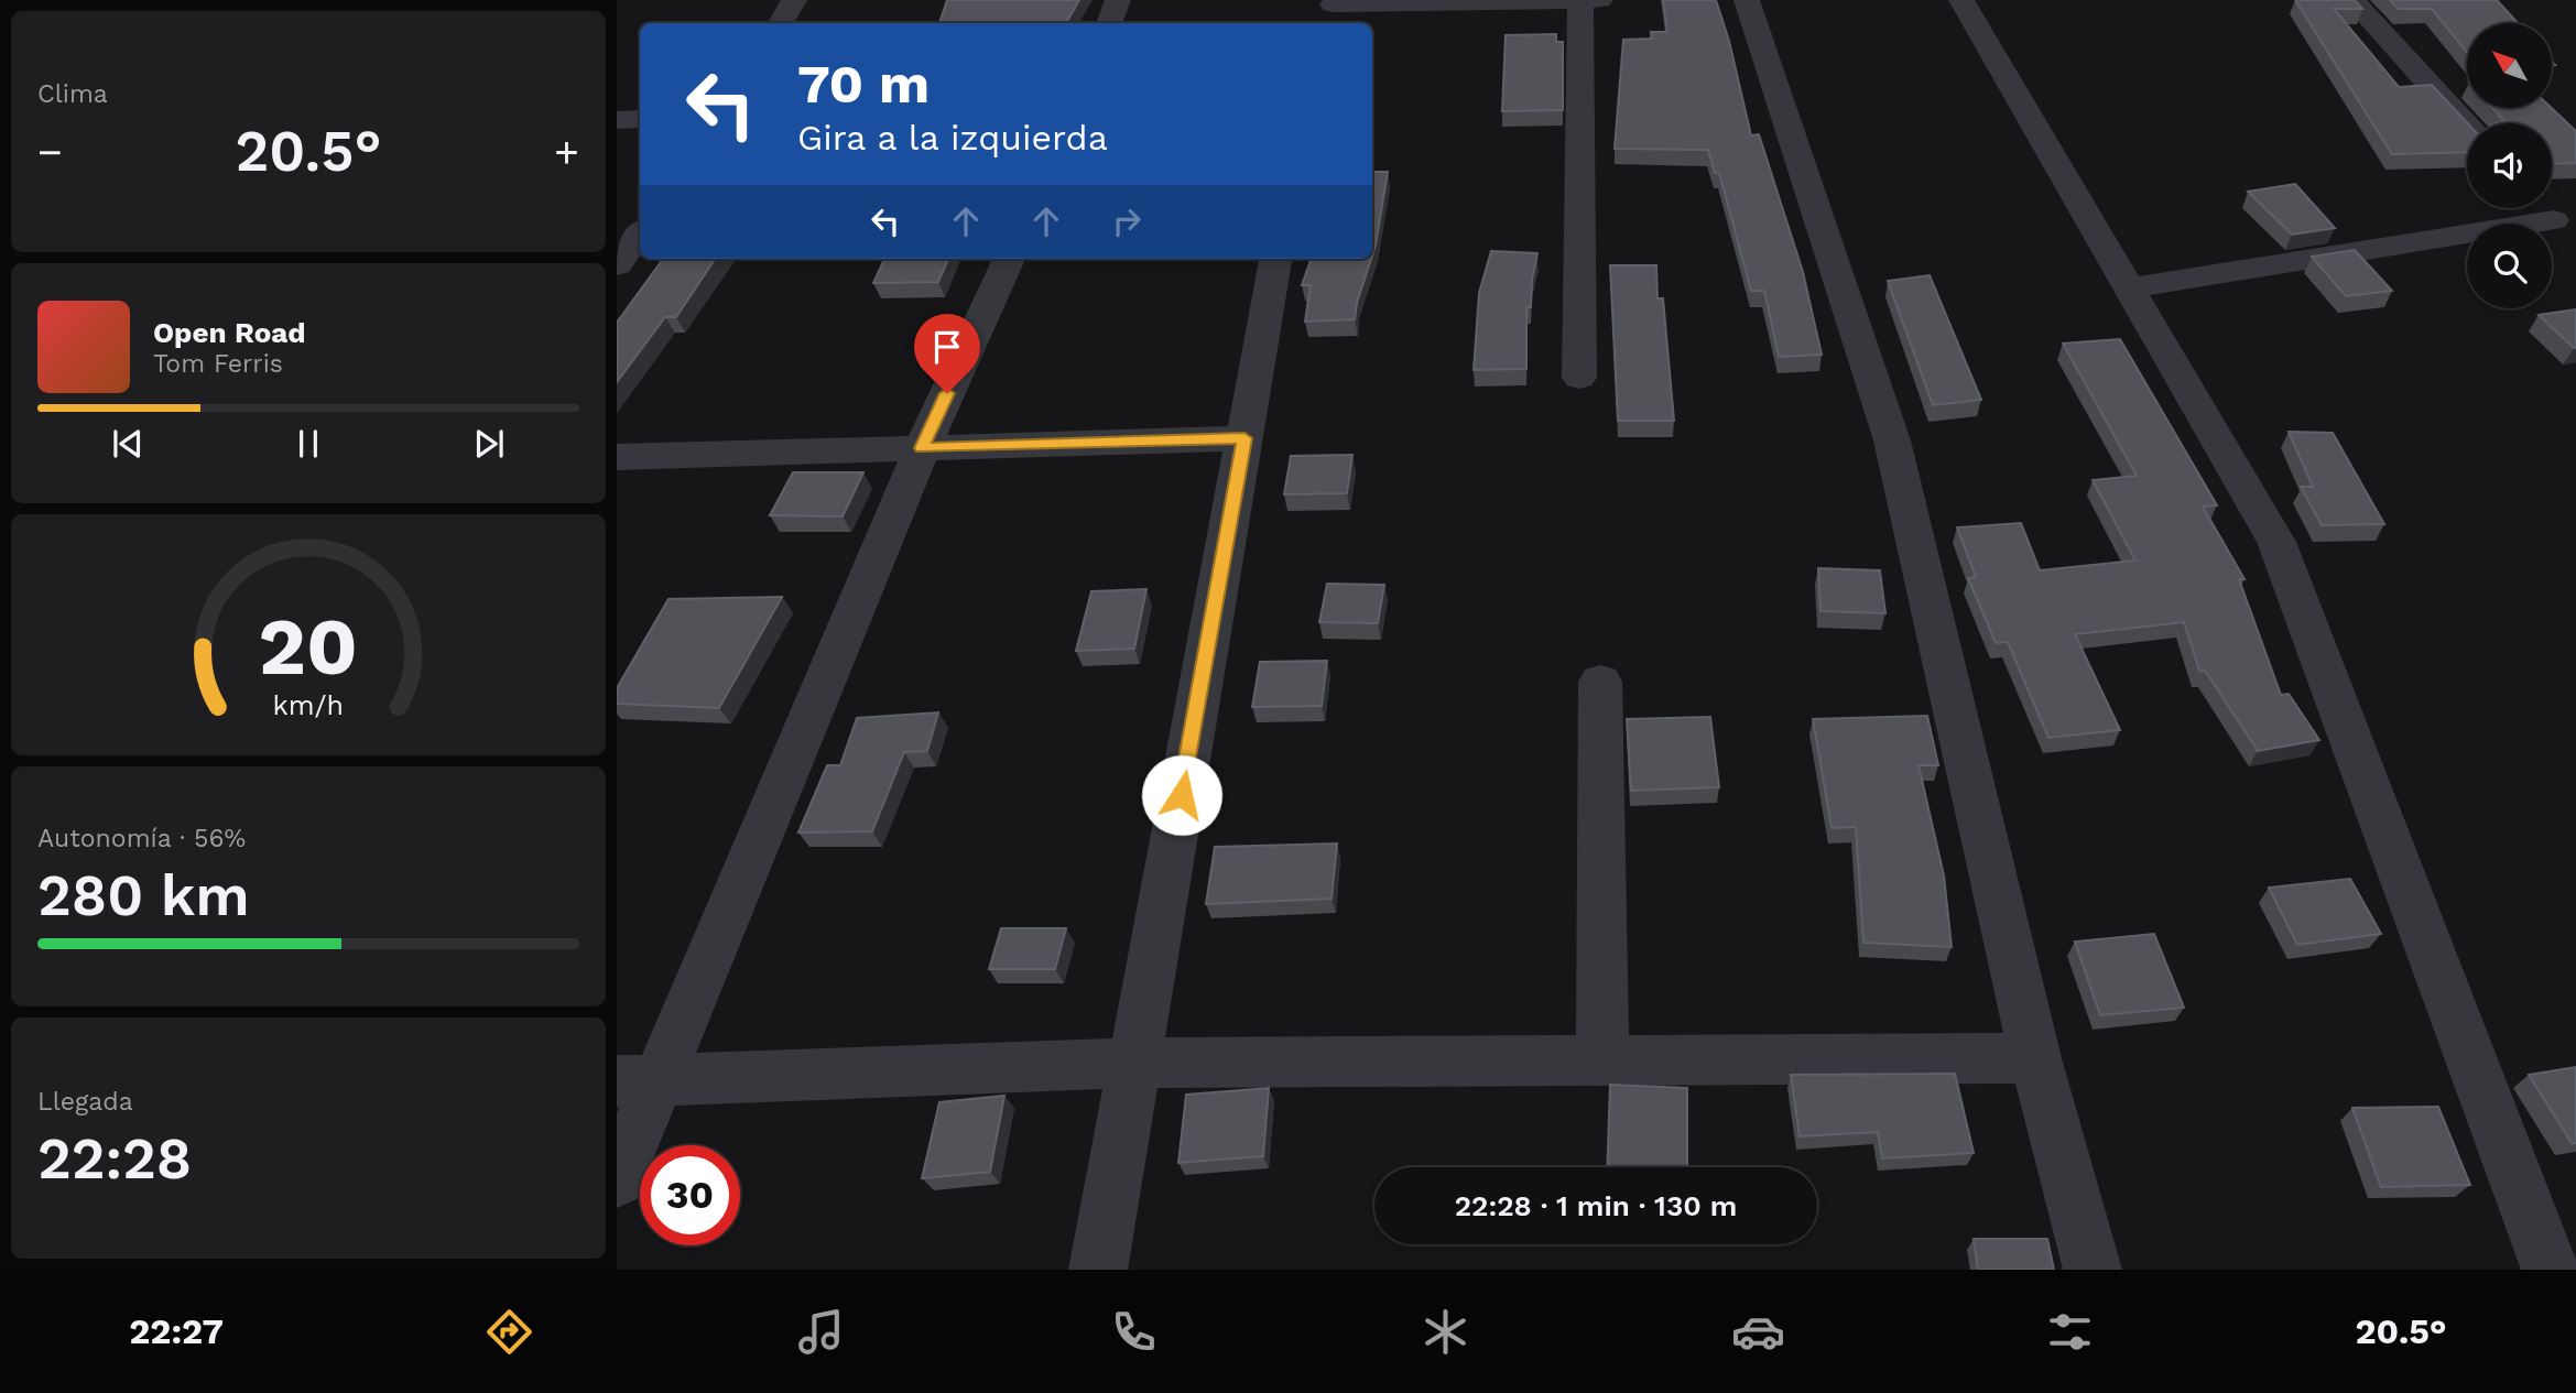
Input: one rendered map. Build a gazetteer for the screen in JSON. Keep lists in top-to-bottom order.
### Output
{
  "north": "top left",
  "page": {
    "tile": [
      "Clima",
      ["Autonomía · 56%", "280 km"],
      ["Llegada", "22:28"]
    ],
    "turn": ["70 m", "Gira a la izquierda"],
    "heat": ["−", "20.5°", "+"],
    "song": ["Open Road", "Tom Ferris"],
    "limit": "30",
    "trip": "22:28 · 1 min · 130 m",
    "tabs": ["22:27", "20.5°"],
    "gauge": ["20", "km/h"]
  }
}
